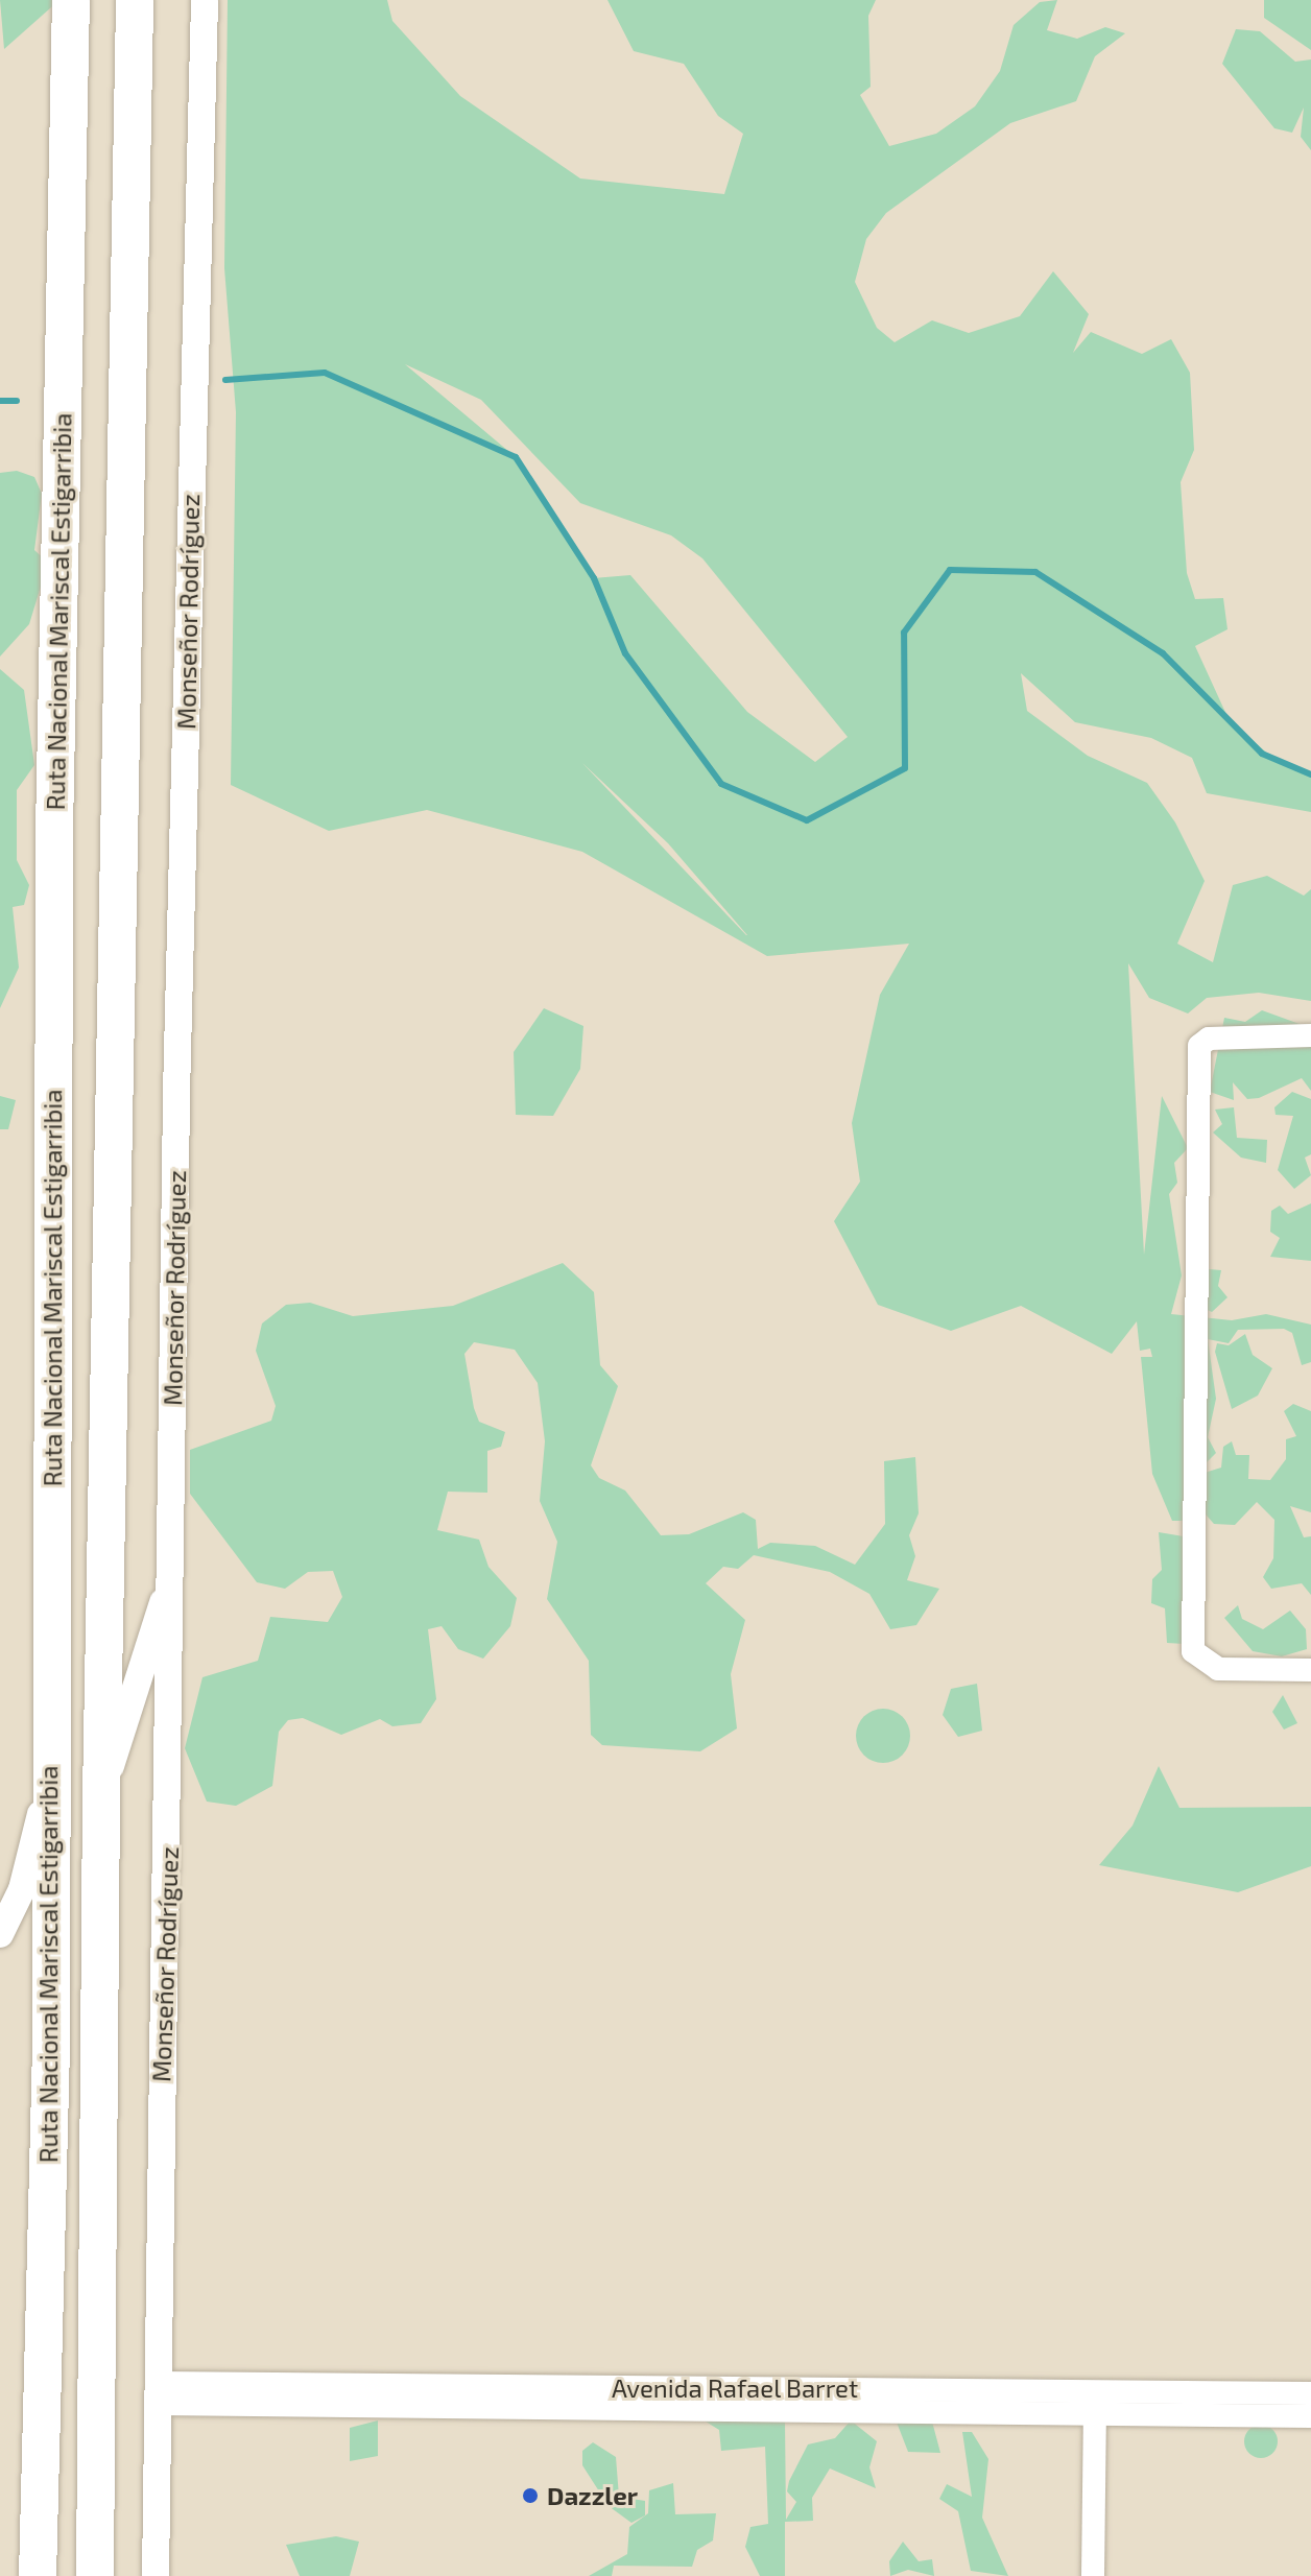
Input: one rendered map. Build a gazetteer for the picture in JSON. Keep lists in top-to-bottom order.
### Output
{
  "streets": {
    "highway": ["Ruta Nacional Mariscal Estigarribia"],
    "street": ["Monseñor Rodríguez", "Avenida Rafael Barret"]
  },
  "crossings": [
    ["Monseñor Rodríguez", "Avenida Rafael Barret"]
  ],
  "places": ["Dazzler"]
}
